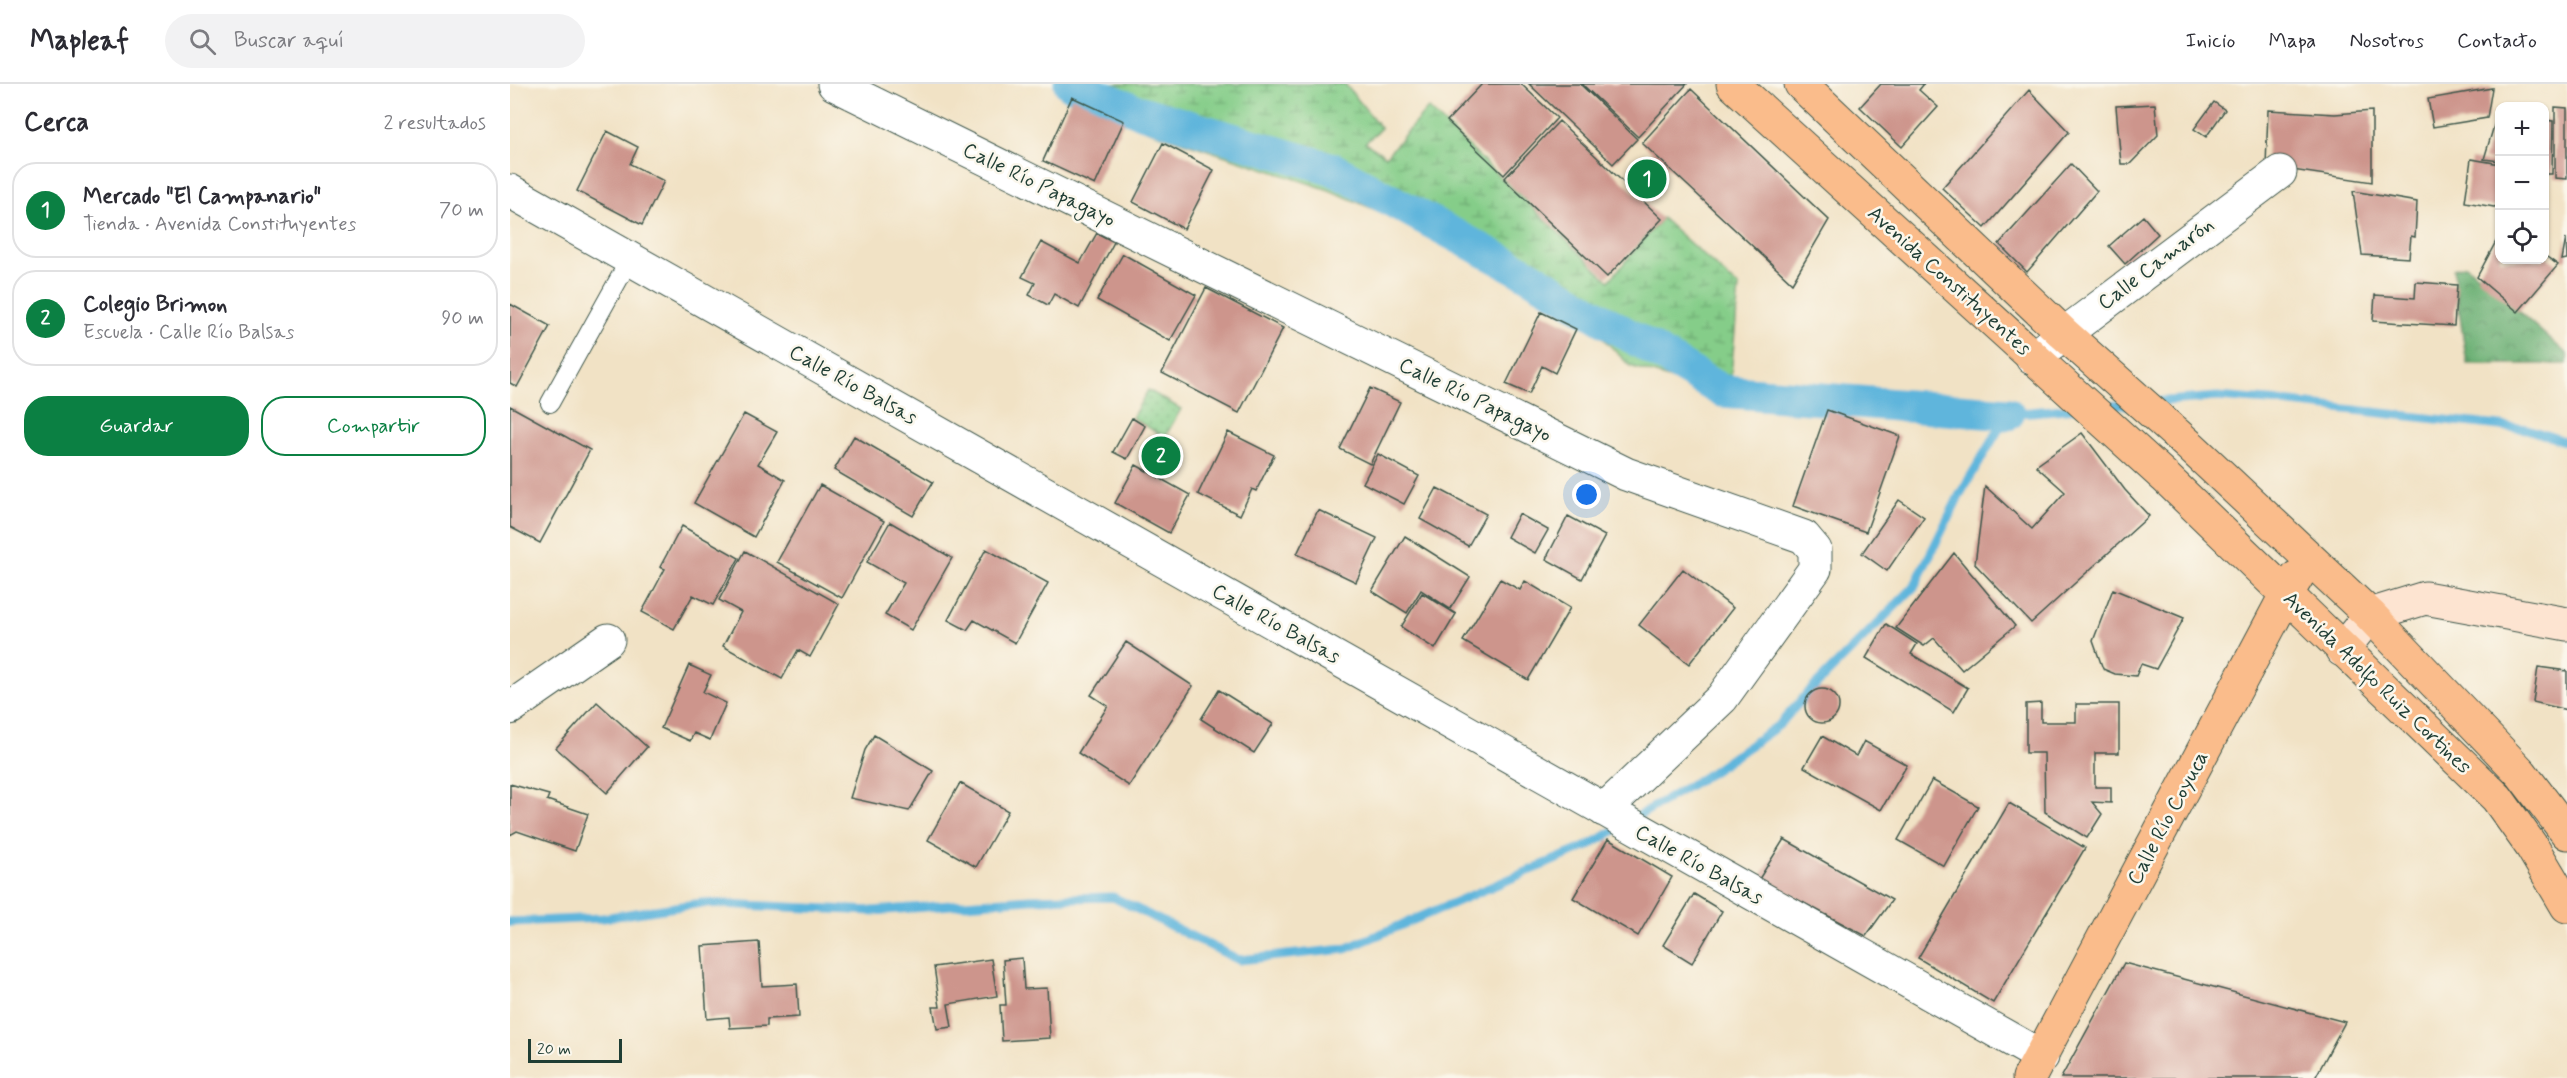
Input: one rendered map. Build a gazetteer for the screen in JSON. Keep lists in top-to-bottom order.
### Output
{
  "streets": {
    "main road": ["Avenida Constituyentes", "Avenida Adolfo Ruiz Cortines", "Calle Río Coyuca"],
    "street": ["Calle Río Papagayo", "Calle Camarón", "Calle Río Balsas"]
  },
  "crossings": [
    ["Calle Río Papagayo", "Calle Río Balsas"],
    ["Calle Camarón", "Avenida Constituyentes"],
    ["Avenida Constituyentes", "Avenida Adolfo Ruiz Cortines"],
    ["Calle Río Balsas", "Calle Río Coyuca"],
    ["Avenida Adolfo Ruiz Cortines", "Calle Río Coyuca"]
  ],
  "scale_bar": "20 m",
  "page": {
    "header": "Mapleaf",
    "search": "Buscar aquí",
    "nav": [
      "Inicio",
      "Mapa",
      "Nosotros",
      "Contacto"
    ],
    "heading": ["Cerca", "2 resultados"],
    "map_buttons": ["+", "−"],
    "pins": ["1", "2"],
    "list": [
      {
        "mark": "1",
        "name": "Mercado \"El Campanario\"",
        "note": "Tienda · Avenida Constituyentes",
        "value": "70 m"
      },
      {
        "mark": "2",
        "name": "Colegio Brimon",
        "note": "Escuela · Calle Río Balsas",
        "value": "90 m"
      }
    ],
    "buttons": ["Guardar", "Compartir"],
    "scale": "20 m"
  }
}
